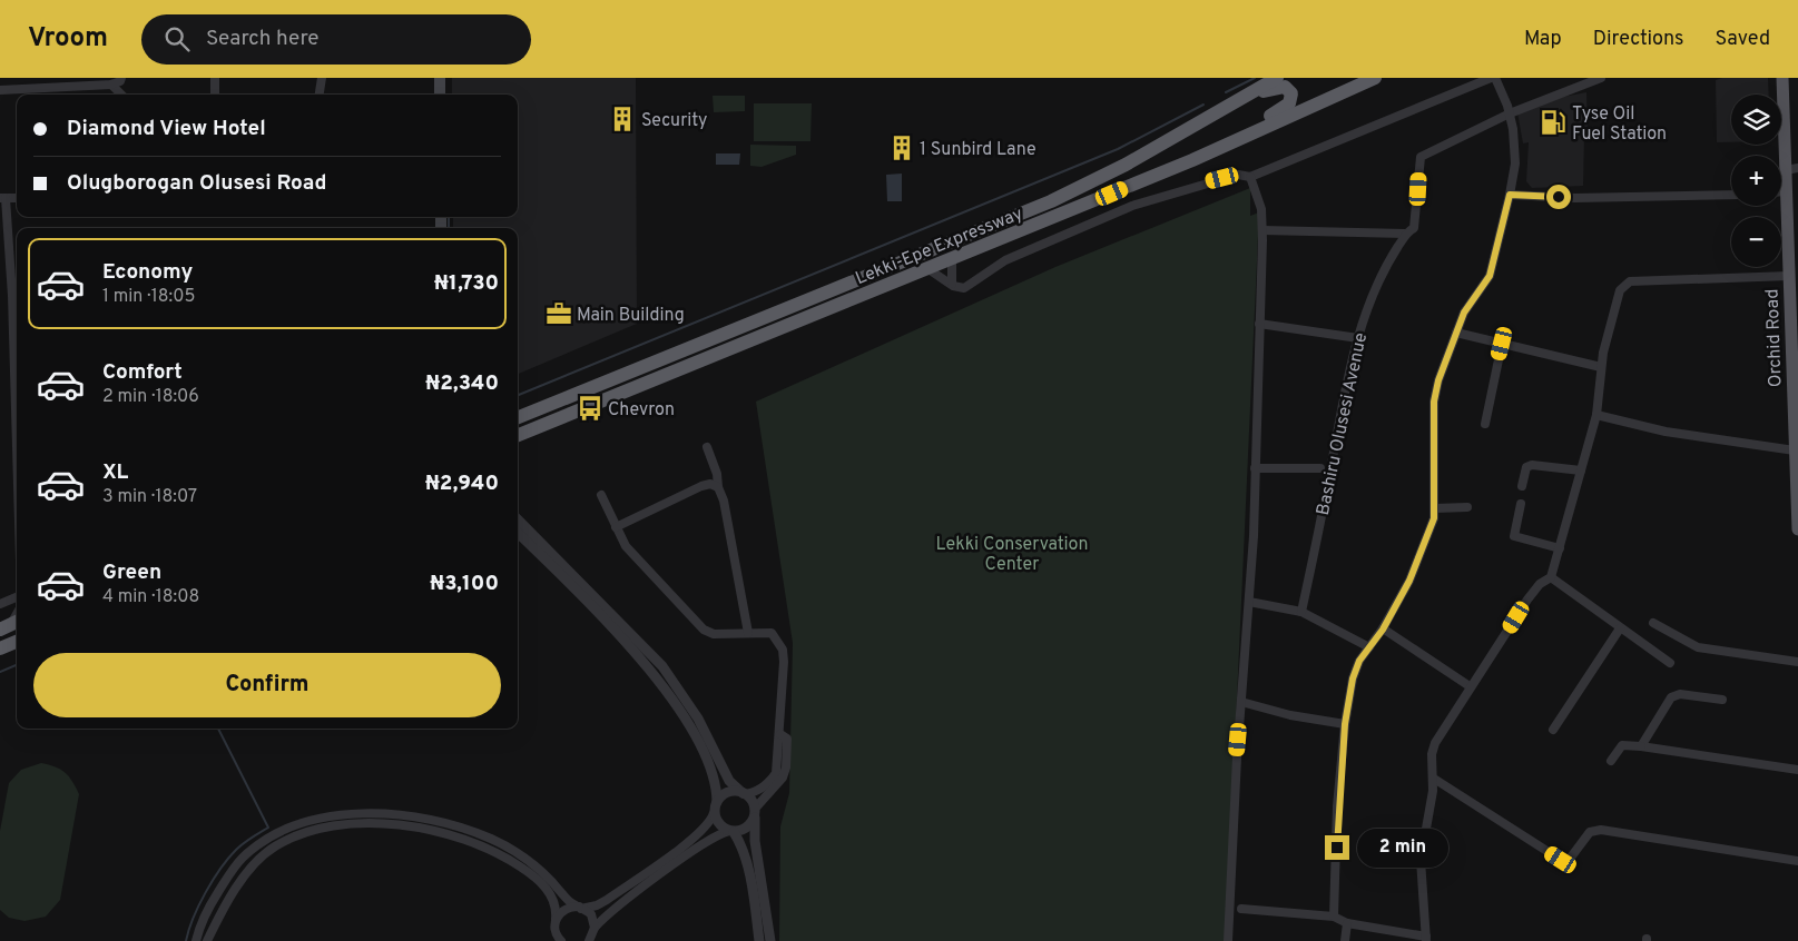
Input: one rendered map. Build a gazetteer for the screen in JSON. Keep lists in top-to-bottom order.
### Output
{
  "streets": {
    "highway": ["Lekki-Epe Expressway"],
    "main road": ["Orchid Road"],
    "street": ["Bashiru Olusesi Avenue"]
  },
  "parks": ["Lekki Conservation Center"],
  "places": {
    "building": ["Security", "1 Sunbird Lane"],
    "fuel station": ["Tyse Oil Fuel Station"],
    "office": ["Main Building"],
    "bus stop": ["Chevron"]
  },
  "page": {
    "header": "Vroom",
    "search": "Search here",
    "nav": ["Map", "Directions", "Saved"],
    "map_buttons": ["+", "−"],
    "banner": ["Diamond View Hotel", "Olugborogan Olusesi Road"],
    "list": [
      {
        "name": "Economy",
        "note": "1 min · 18:05",
        "value": "₦1,730"
      },
      {
        "name": "Comfort",
        "note": "2 min · 18:06",
        "value": "₦2,340"
      },
      {
        "name": "XL",
        "note": "3 min · 18:07",
        "value": "₦2,940"
      },
      {
        "name": "Green",
        "note": "4 min · 18:08",
        "value": "₦3,100"
      }
    ],
    "buttons": "Confirm",
    "bubble": "2 min"
  }
}
